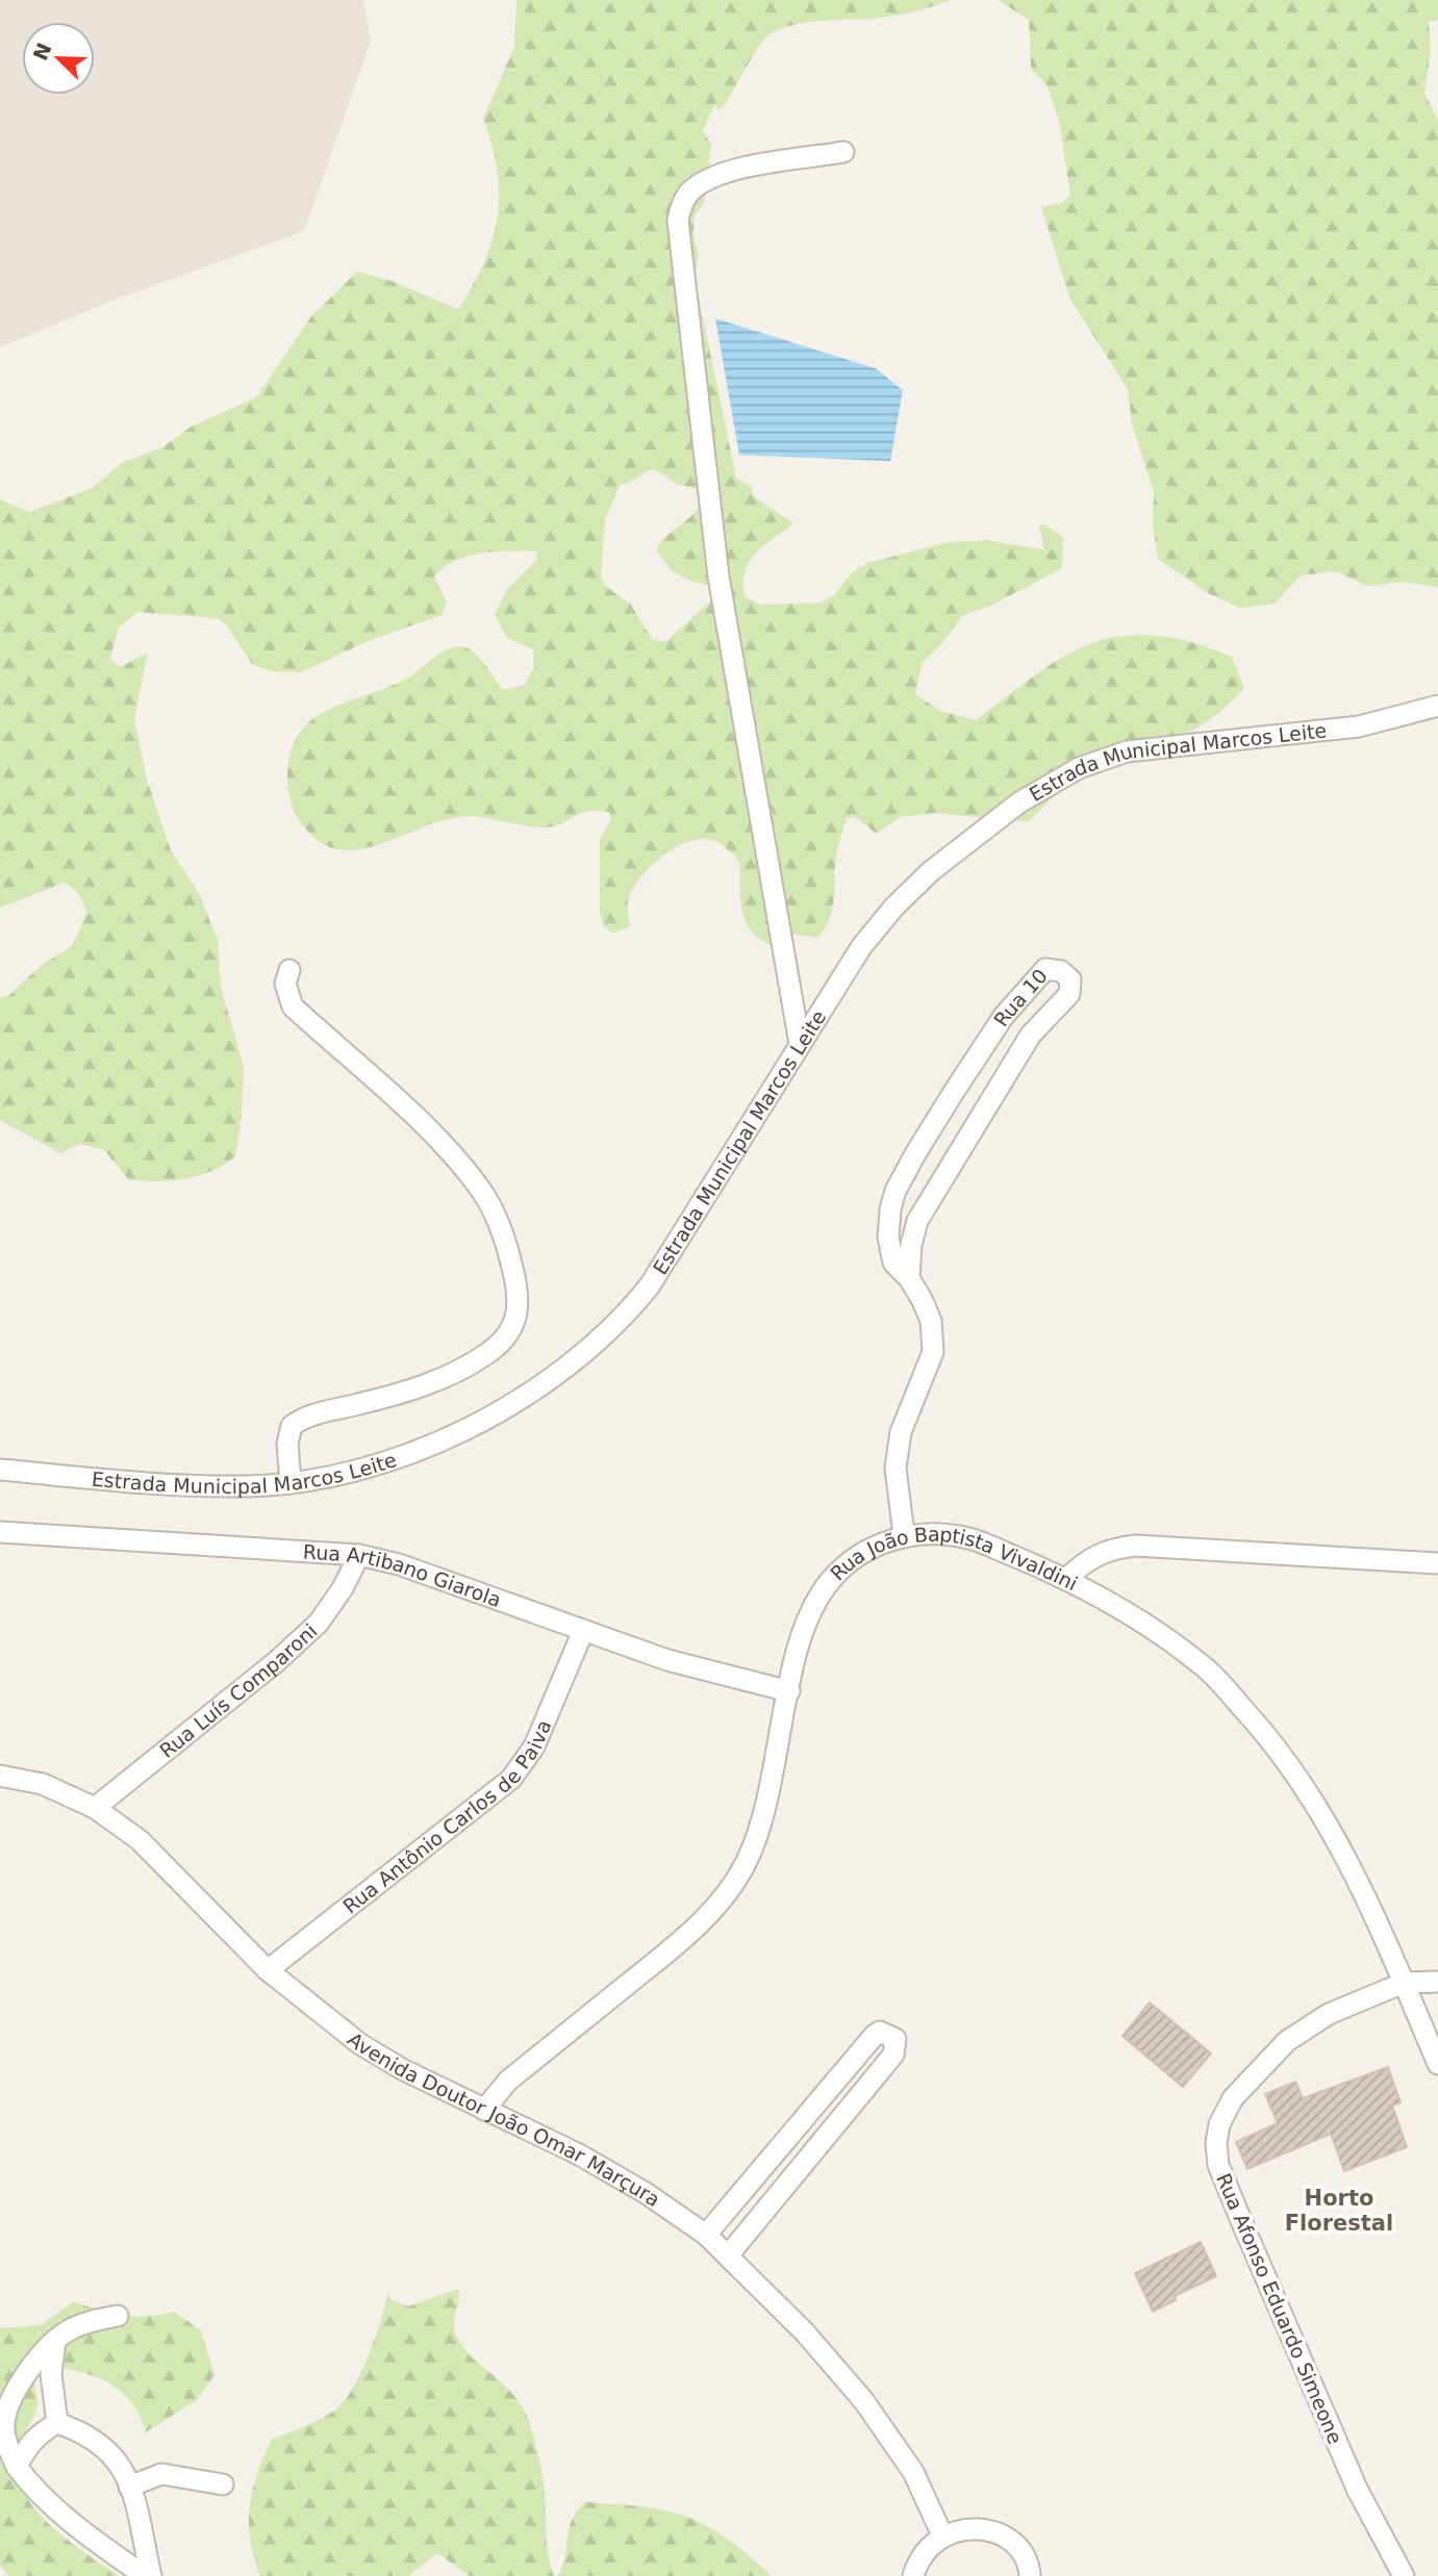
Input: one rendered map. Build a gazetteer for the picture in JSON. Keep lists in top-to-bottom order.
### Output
{
  "streets": {
    "street": [
      "Estrada Municipal Marcos Leite",
      "Rua 10",
      "Rua Artibano Giarola",
      "Rua João Baptista Vivaldini",
      "Rua Luís Comparoni",
      "Rua Antônio Carlos de Paiva",
      "Avenida Doutor João Omar Marçura",
      "Rua Afonso Eduardo Simeone"
    ]
  },
  "crossings": [
    ["Rua 10", "Rua João Baptista Vivaldini"],
    ["Rua Artibano Giarola", "Rua João Baptista Vivaldini"],
    ["Rua Artibano Giarola", "Rua Luís Comparoni"],
    ["Rua Artibano Giarola", "Rua Antônio Carlos de Paiva"],
    ["Rua João Baptista Vivaldini", "Avenida Doutor João Omar Marçura"],
    ["Rua João Baptista Vivaldini", "Rua Afonso Eduardo Simeone"],
    ["Rua Luís Comparoni", "Avenida Doutor João Omar Marçura"],
    ["Rua Antônio Carlos de Paiva", "Avenida Doutor João Omar Marçura"]
  ],
  "districts": ["Horto Florestal"],
  "north": "top left"
}
